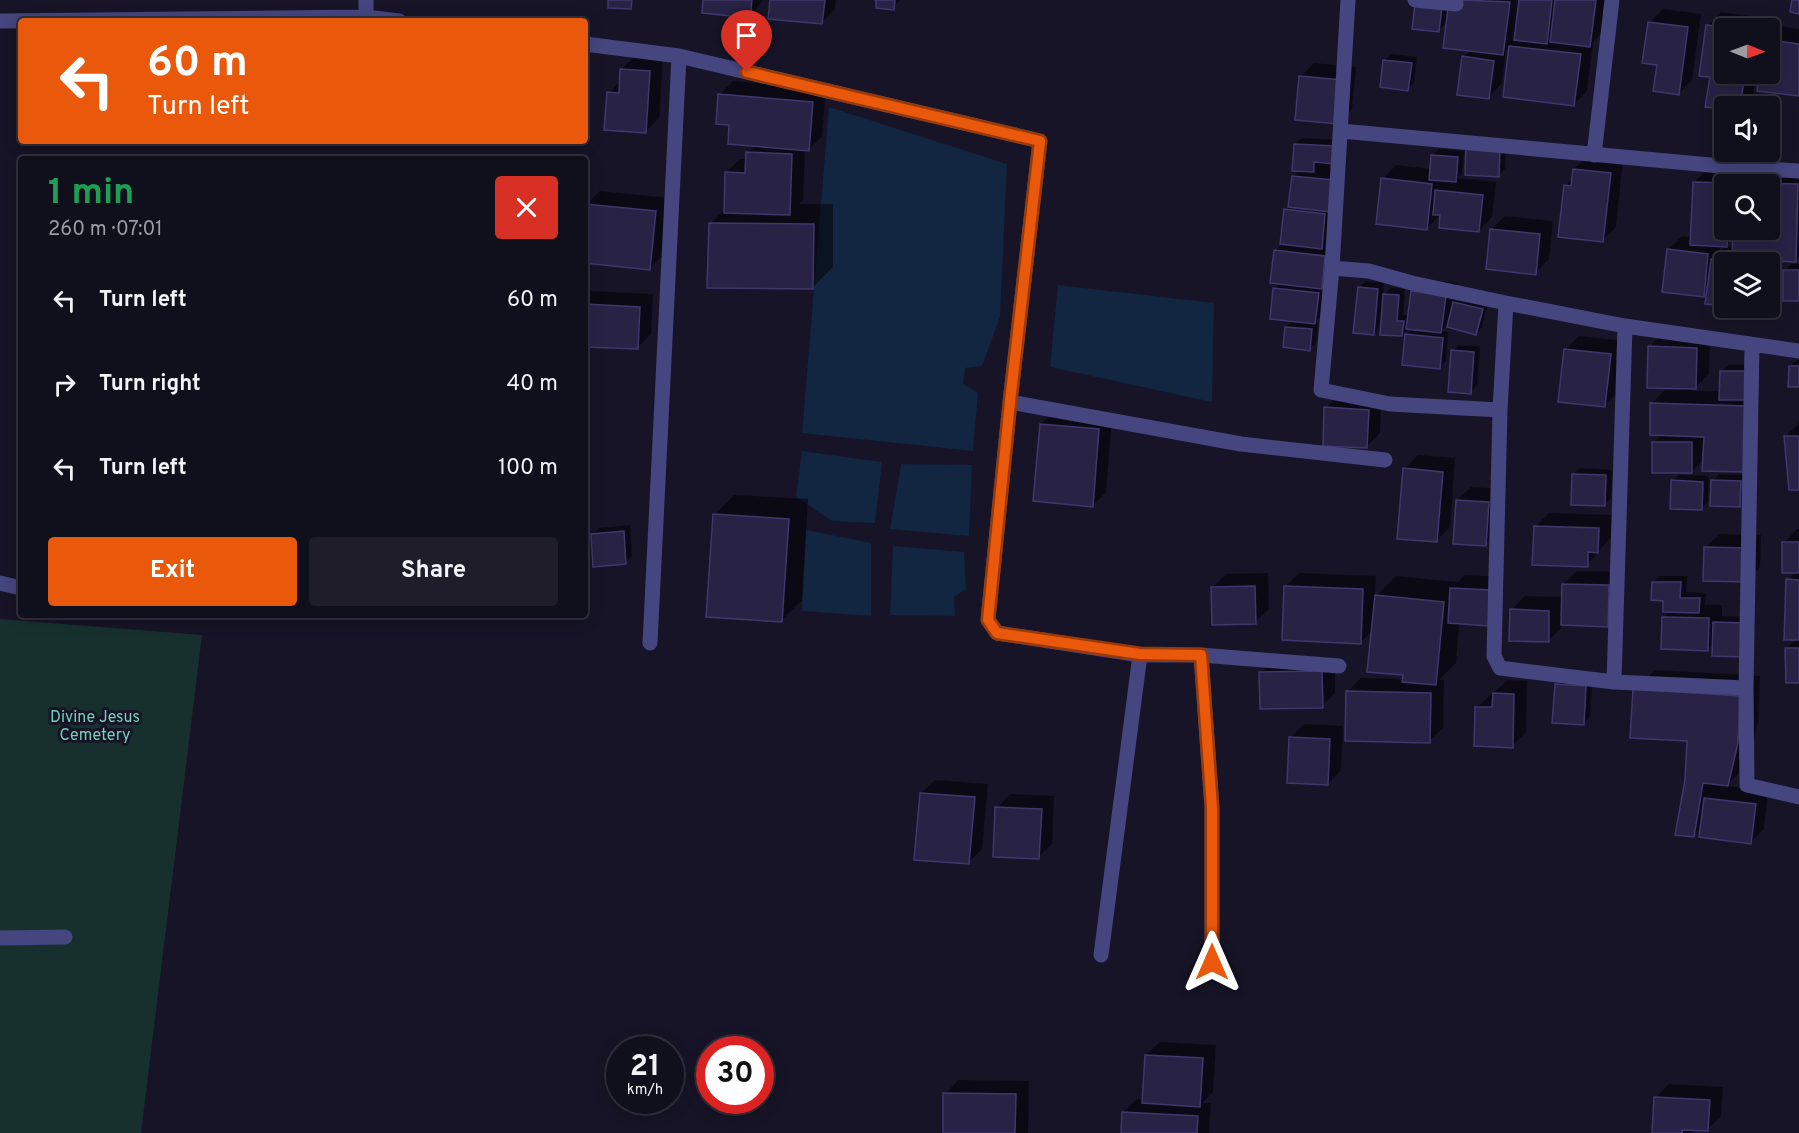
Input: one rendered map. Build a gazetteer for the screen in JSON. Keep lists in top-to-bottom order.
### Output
{
  "parks": ["Divine Jesus Cemetery"],
  "north": "right",
  "page": {
    "turn": ["60 m", "Turn left"],
    "heading": ["1 min", "260 m · 07:01"],
    "list": [
      {
        "name": "Turn left",
        "value": "60 m"
      },
      {
        "name": "Turn right",
        "value": "40 m"
      },
      {
        "name": "Turn left",
        "value": "100 m"
      }
    ],
    "buttons": ["Exit", "Share"],
    "speed": "21 km/h",
    "limit": "30"
  }
}
